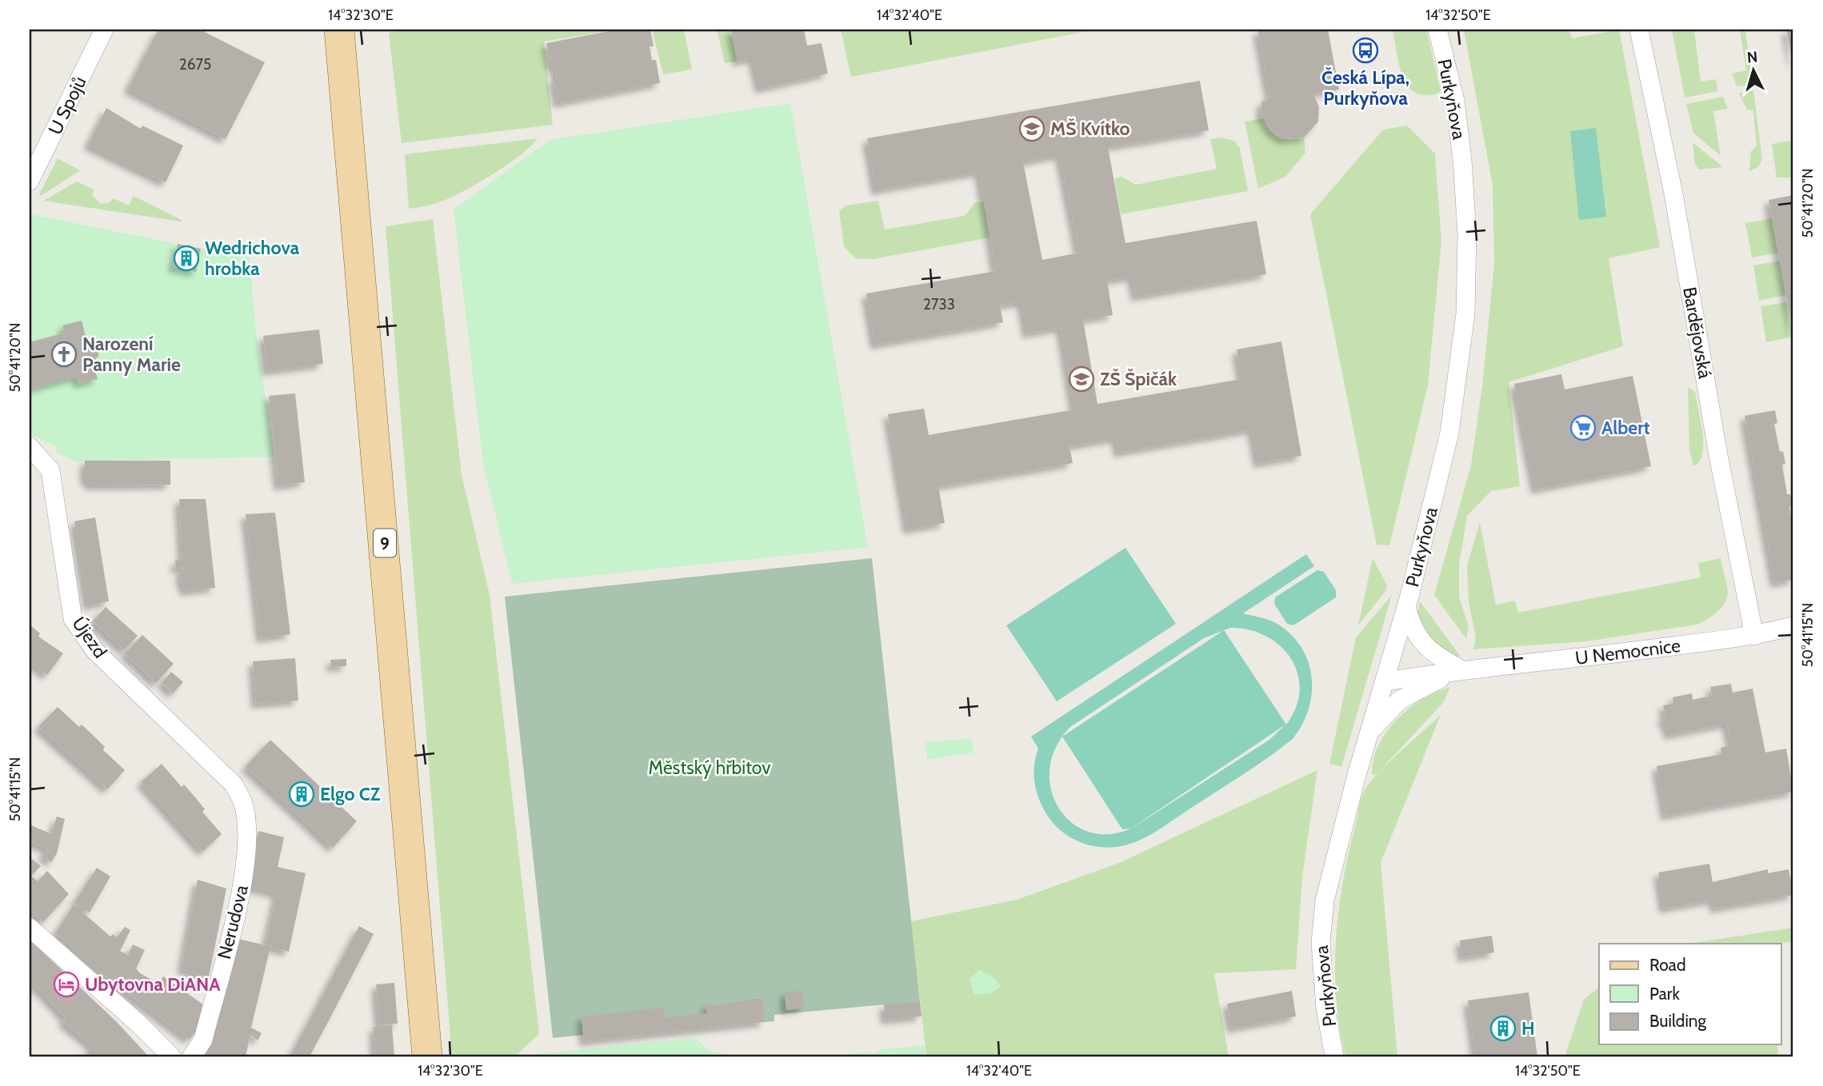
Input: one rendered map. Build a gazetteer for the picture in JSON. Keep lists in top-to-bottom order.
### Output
{
  "streets": {
    "main road": ["9"],
    "street": [
      "Purkyňova",
      "U Spojů",
      "Bardějovská",
      "Újezd",
      "U Nemocnice",
      "Nerudova"
    ]
  },
  "crossings": [
    ["Purkyňova", "U Nemocnice"],
    ["Bardějovská", "U Nemocnice"],
    ["Újezd", "Nerudova"]
  ],
  "parks": ["Městský hřbitov"],
  "places": {
    "bus stop": ["Česká Lípa, Purkyňova"],
    "school or university": ["MŠ Kvítko", "ZŠ Špičák"],
    "building": ["Wedrichova hrobka", "Elgo CZ", "H"],
    "church": ["Narození Panny Marie"],
    "supermarket": ["Albert"],
    "hotel": ["Ubytovna DiANA"]
  },
  "house_numbers": ["2675", "2733"],
  "legend": ["Road", "Park", "Building"],
  "north": "top",
  "coordinates": [
    "14°32'30\"E",
    "14°32'40\"E",
    "14°32'50\"E",
    "50°41'20\"N",
    "50°41'15\"N"
  ]
}
